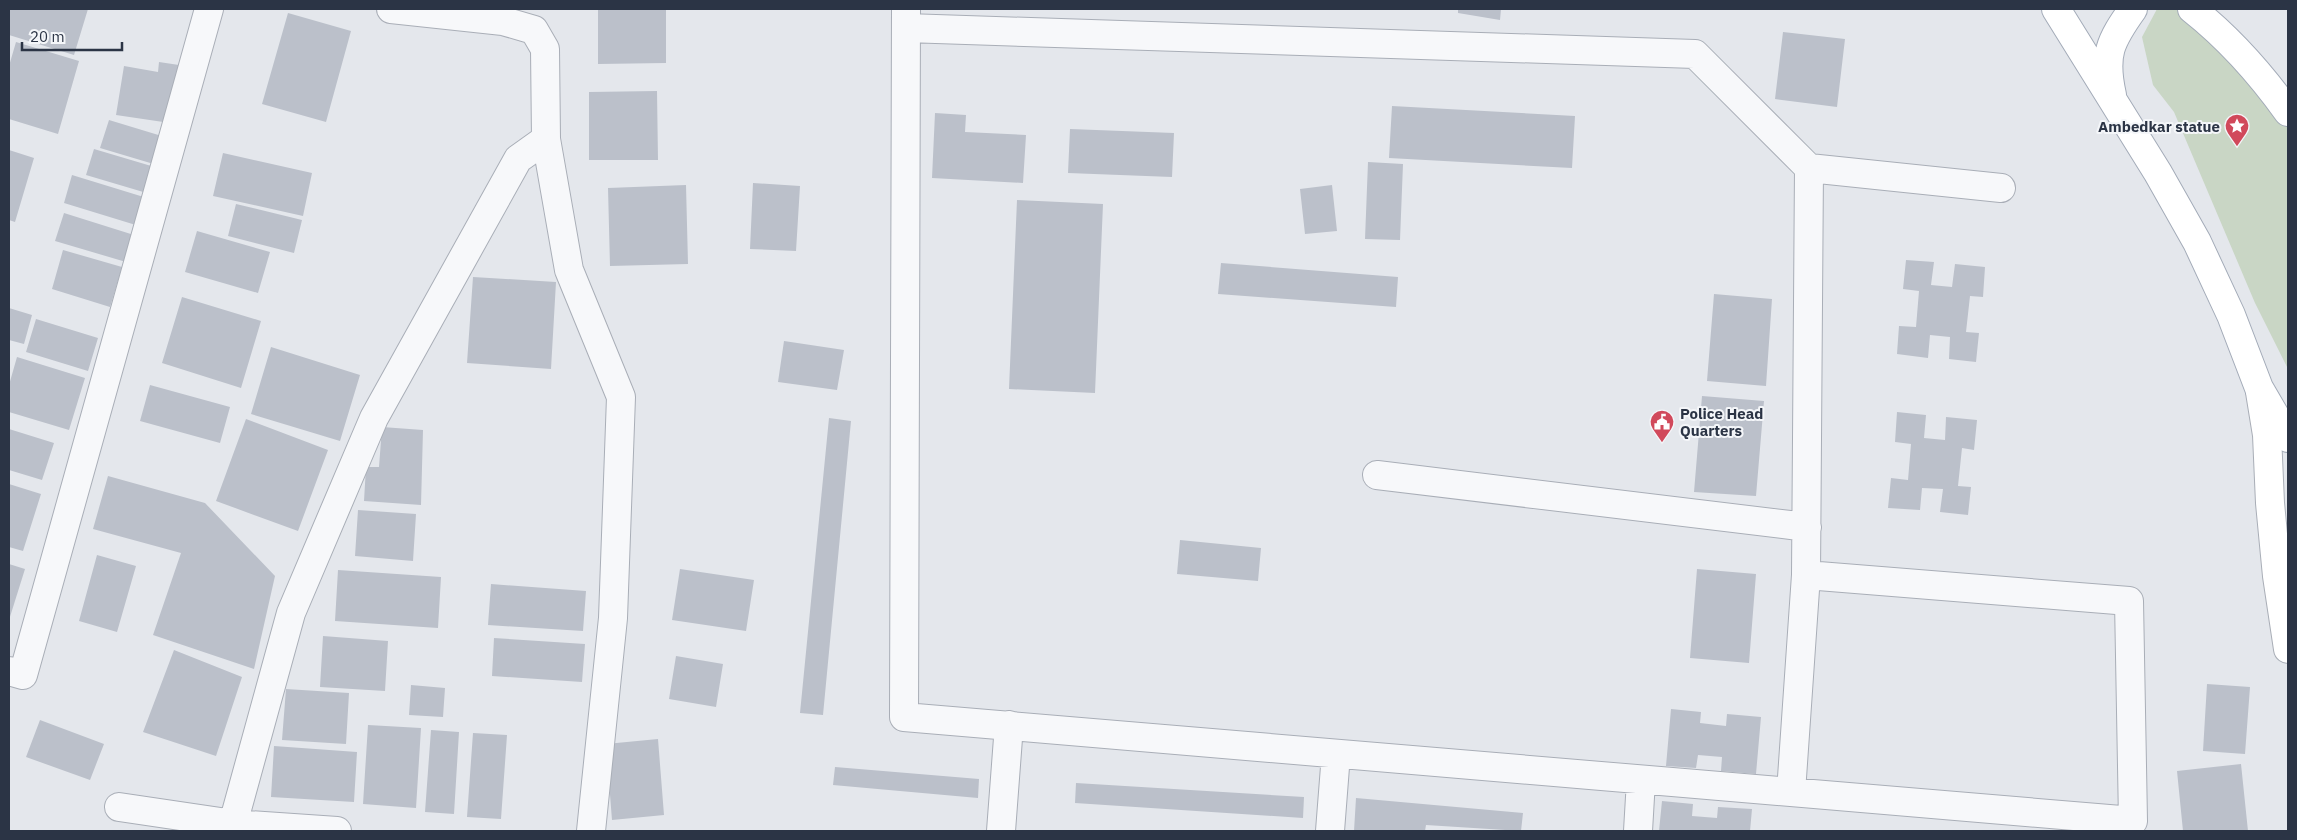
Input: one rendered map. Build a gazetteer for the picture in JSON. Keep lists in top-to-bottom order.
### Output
{
  "places": {
    "place": ["Ambedkar statue"],
    "public building": ["Police Head Quarters"]
  },
  "scale_bar": "20 m"
}
